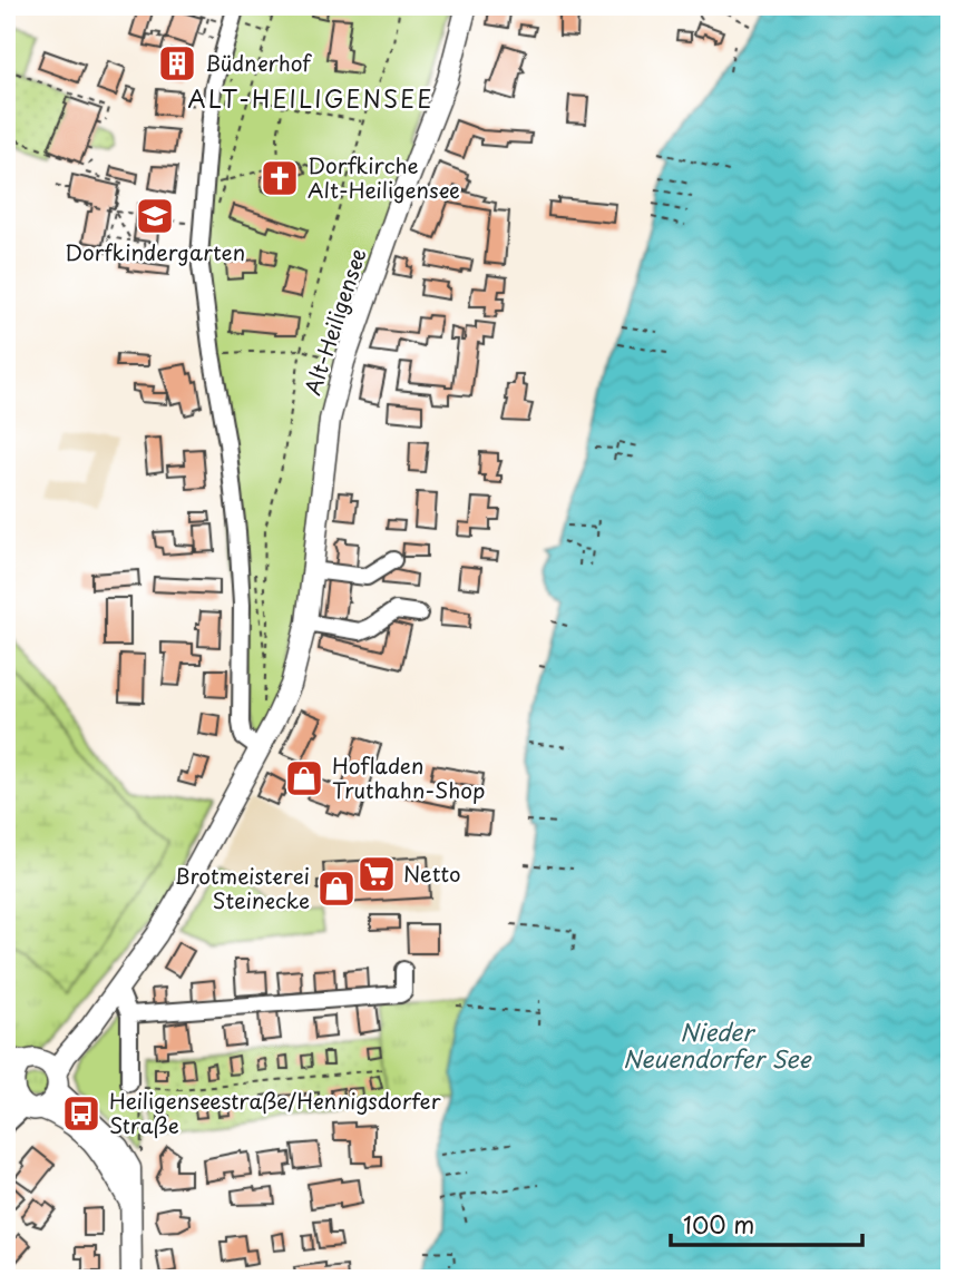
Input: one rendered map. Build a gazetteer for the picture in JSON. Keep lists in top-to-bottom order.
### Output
{
  "streets": {
    "main road": ["Alt-Heiligensee"]
  },
  "districts": ["ALT-HEILIGENSEE"],
  "water": ["Nieder Neuendorfer See"],
  "places": {
    "building": ["Büdnerhof"],
    "church": ["Dorfkirche Alt-Heiligensee"],
    "school or university": ["Dorfkindergarten"],
    "shop": ["Hofladen Truthahn-Shop", "Brotmeisterei Steinecke"],
    "supermarket": ["Netto"],
    "bus stop": ["Heiligenseestraße/Hennigsdorfer Straße"]
  },
  "scale_bar": "100 m"
}
